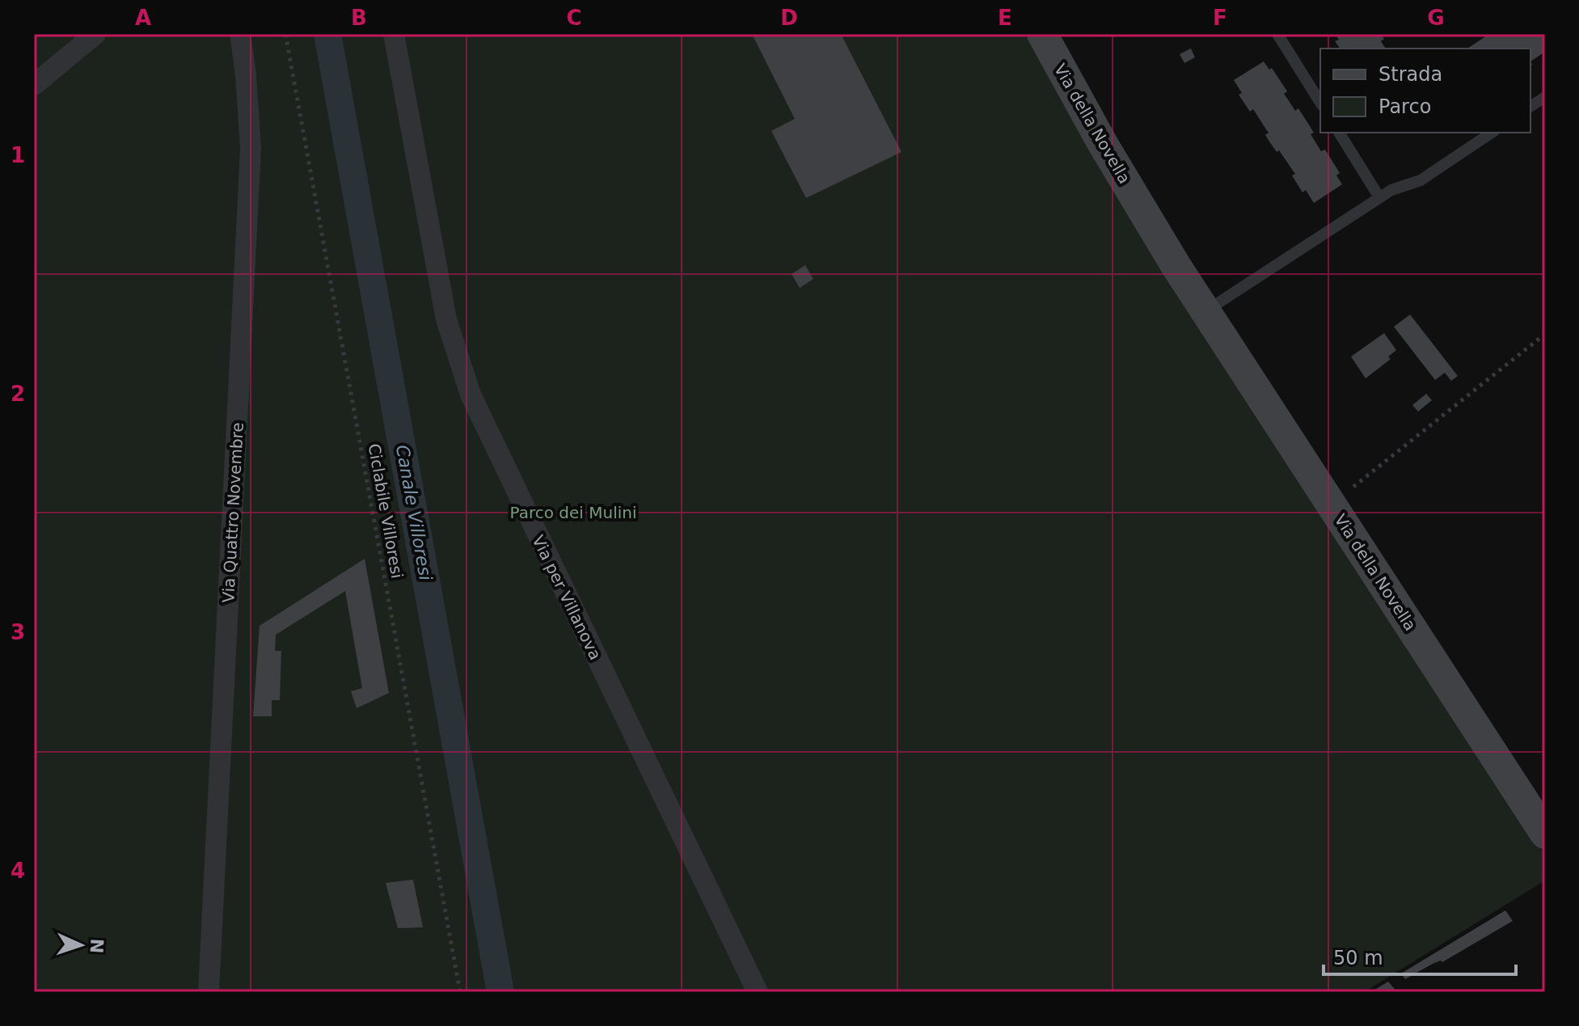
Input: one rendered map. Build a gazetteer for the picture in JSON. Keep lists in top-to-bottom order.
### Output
{
  "streets": {
    "street": ["Via della Novella", "Via Quattro Novembre", "Via per Villanova"],
    "path": ["Ciclabile Villoresi"]
  },
  "water": ["Canale Villoresi"],
  "parks": ["Parco dei Mulini"],
  "legend": ["Strada", "Parco"],
  "scale_bar": "50 m",
  "north": "right",
  "grid": {
    "columns": [
      "A",
      "B",
      "C",
      "D",
      "E",
      "F",
      "G"
    ],
    "rows": [
      "1",
      "2",
      "3",
      "4"
    ]
  }
}
